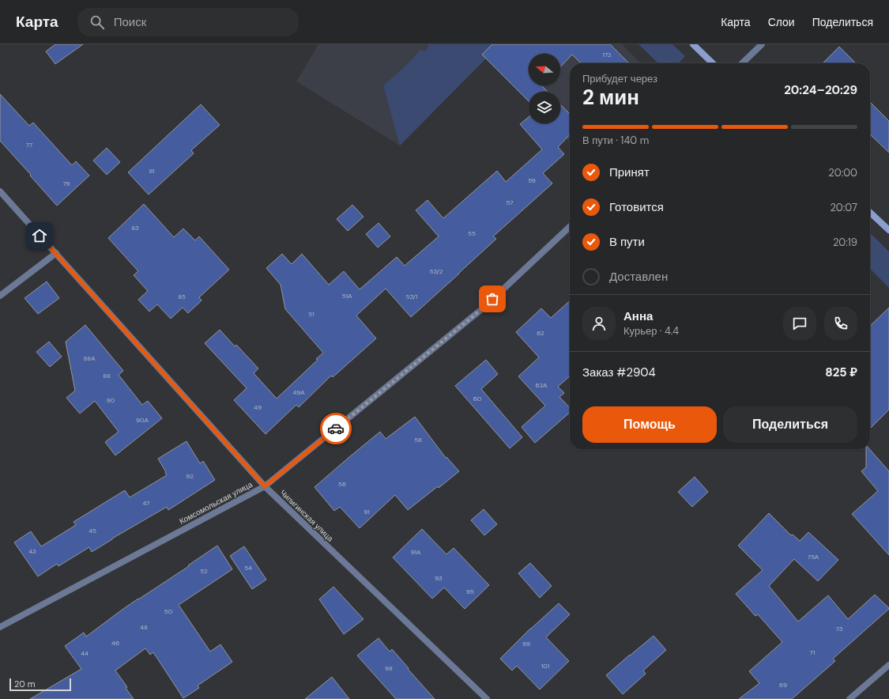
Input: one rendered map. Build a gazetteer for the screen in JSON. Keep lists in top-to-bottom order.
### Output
{
  "streets": {
    "street": ["Комсомольская улица", "Чипигинская улица"]
  },
  "crossings": [
    ["Комсомольская улица", "Чипигинская улица"]
  ],
  "house_numbers": [
    "172",
    "77",
    "81",
    "59",
    "79",
    "57",
    "83",
    "55",
    "53/2",
    "51А",
    "85",
    "53/1",
    "51",
    "62",
    "88А",
    "88",
    "62А",
    "49А",
    "60",
    "90",
    "49",
    "90А",
    "58",
    "92",
    "56",
    "47",
    "91",
    "45",
    "43",
    "91А",
    "75А",
    "54",
    "52",
    "93",
    "95",
    "50",
    "48",
    "73",
    "46",
    "99",
    "71",
    "44",
    "101",
    "98",
    "69"
  ],
  "scale_bar": "20 m",
  "north": "left",
  "page": {
    "header": "Карта",
    "search": "Поиск",
    "nav": ["Карта", "Слои", "Поделиться"],
    "heading": ["2 мин", "Прибудет через", "20:24–20:29"],
    "panel": [
      "Анна",
      "Курьер · 4.4",
      "Заказ #2904",
      "825 ₽"
    ],
    "bar": "В пути · 140 m",
    "list": [
      ["Принят", "20:00"],
      ["Готовится", "20:07"],
      ["В пути", "20:19"],
      "Доставлен"
    ],
    "buttons": ["Помощь", "Поделиться"],
    "scale": "20 m"
  }
}
